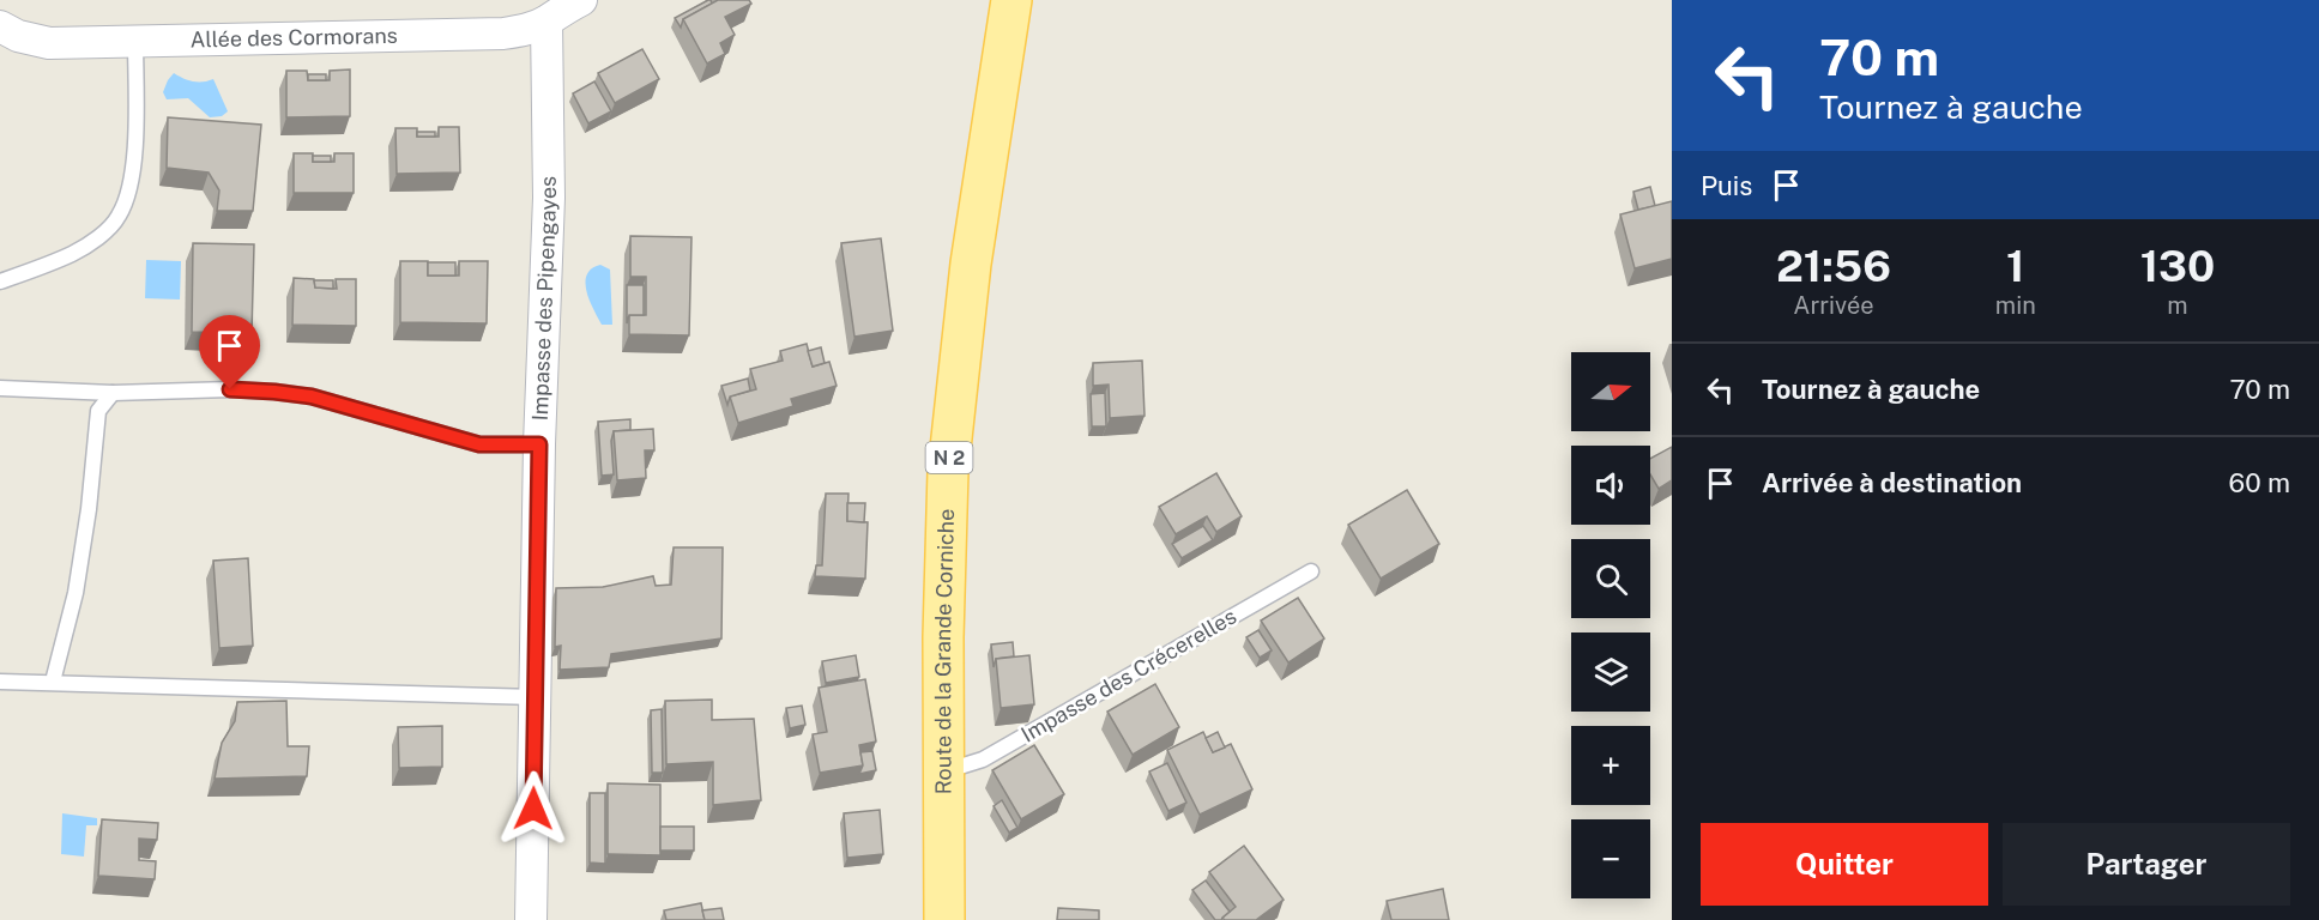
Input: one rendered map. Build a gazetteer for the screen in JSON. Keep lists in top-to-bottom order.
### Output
{
  "streets": {
    "main road": ["N 2", "Route de la Grande Corniche"],
    "street": ["Allée des Cormorans", "Impasse des Pipengayes"],
    "lane": ["Impasse des Crécerelles"]
  },
  "crossings": [
    ["Allée des Cormorans", "Impasse des Pipengayes"],
    ["Route de la Grande Corniche", "Impasse des Crécerelles"]
  ],
  "north": "right",
  "page": {
    "turn": ["70 m", "Tournez à gauche"],
    "then": "Puis",
    "eta": [
      "21:56",
      "Arrivée",
      "1",
      "min",
      "130",
      "m"
    ],
    "list": [
      {
        "name": "Tournez à gauche",
        "value": "70 m"
      },
      {
        "name": "Arrivée à destination",
        "value": "60 m"
      }
    ],
    "map_buttons": ["+", "−"],
    "buttons": ["Quitter", "Partager"]
  }
}
